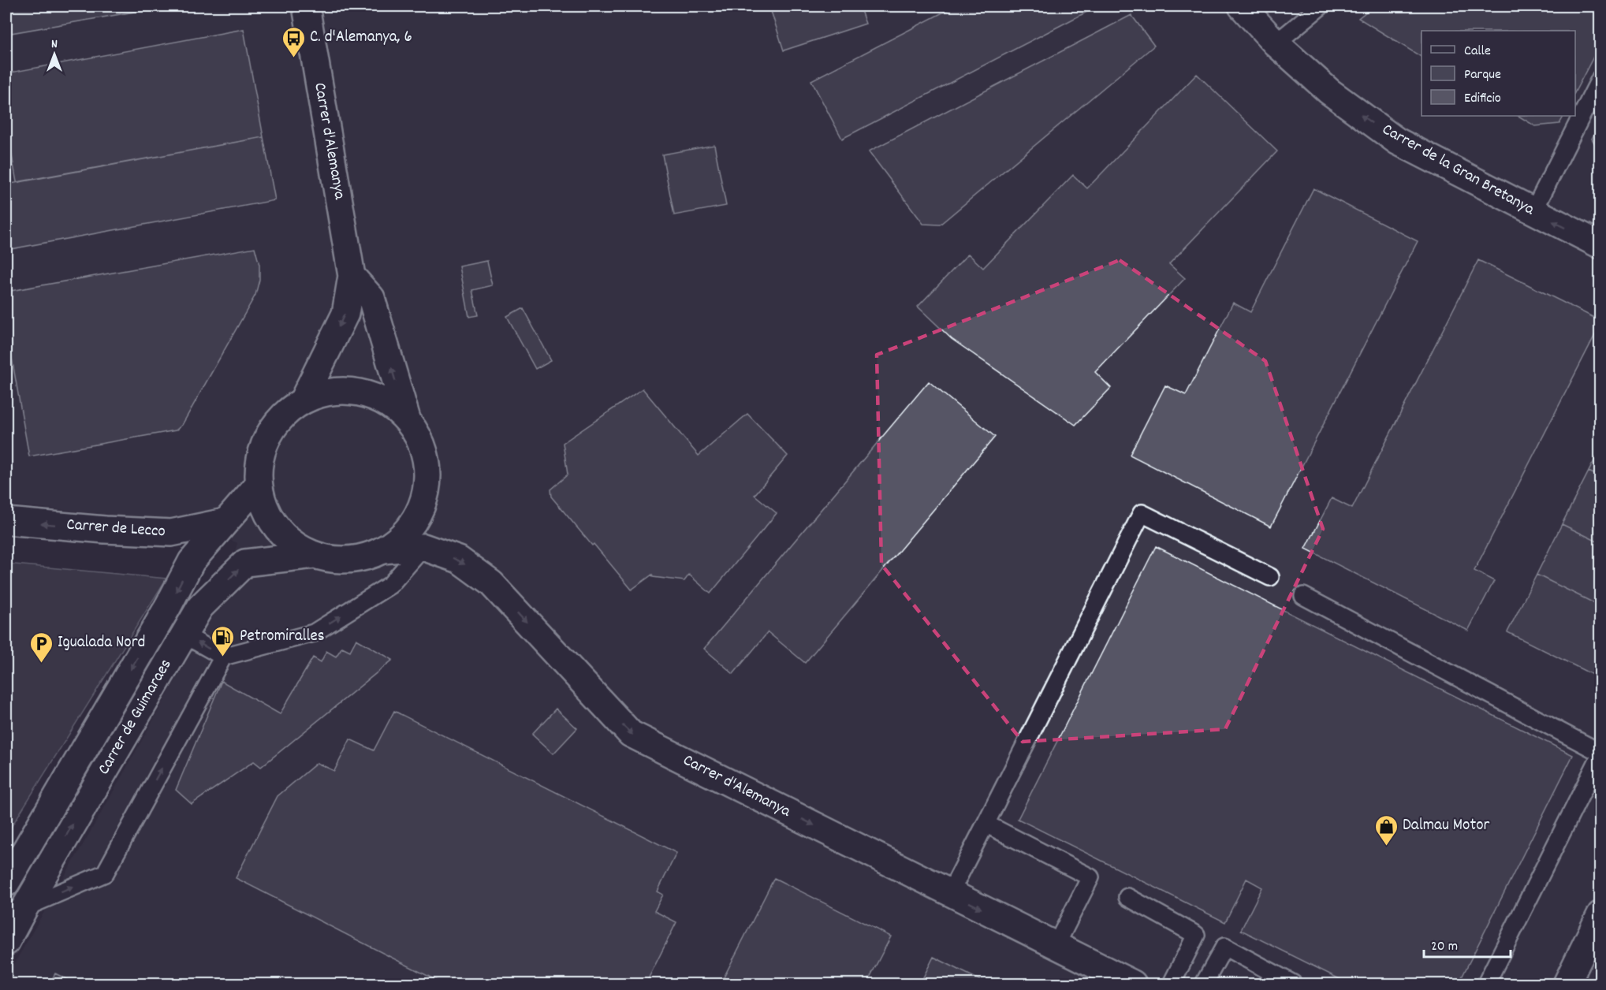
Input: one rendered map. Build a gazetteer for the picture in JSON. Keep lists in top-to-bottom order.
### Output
{
  "streets": {
    "street": [
      "Carrer d'Alemanya",
      "Carrer de la Gran Bretanya",
      "Carrer de Lecco",
      "Carrer de Guimaraes"
    ]
  },
  "crossings": [
    ["Carrer de Lecco", "Carrer de Guimaraes"]
  ],
  "one_way": ["Carrer d'Alemanya", "Carrer de la Gran Bretanya", "Carrer de Lecco"],
  "places": {
    "bus stop": ["C. d'Alemanya, 6"],
    "fuel station": ["Petromiralles"],
    "parking": ["Igualada Nord"],
    "shop": ["Dalmau Motor"]
  },
  "legend": ["Calle", "Parque", "Edificio"],
  "scale_bar": "20 m",
  "north": "top"
}
